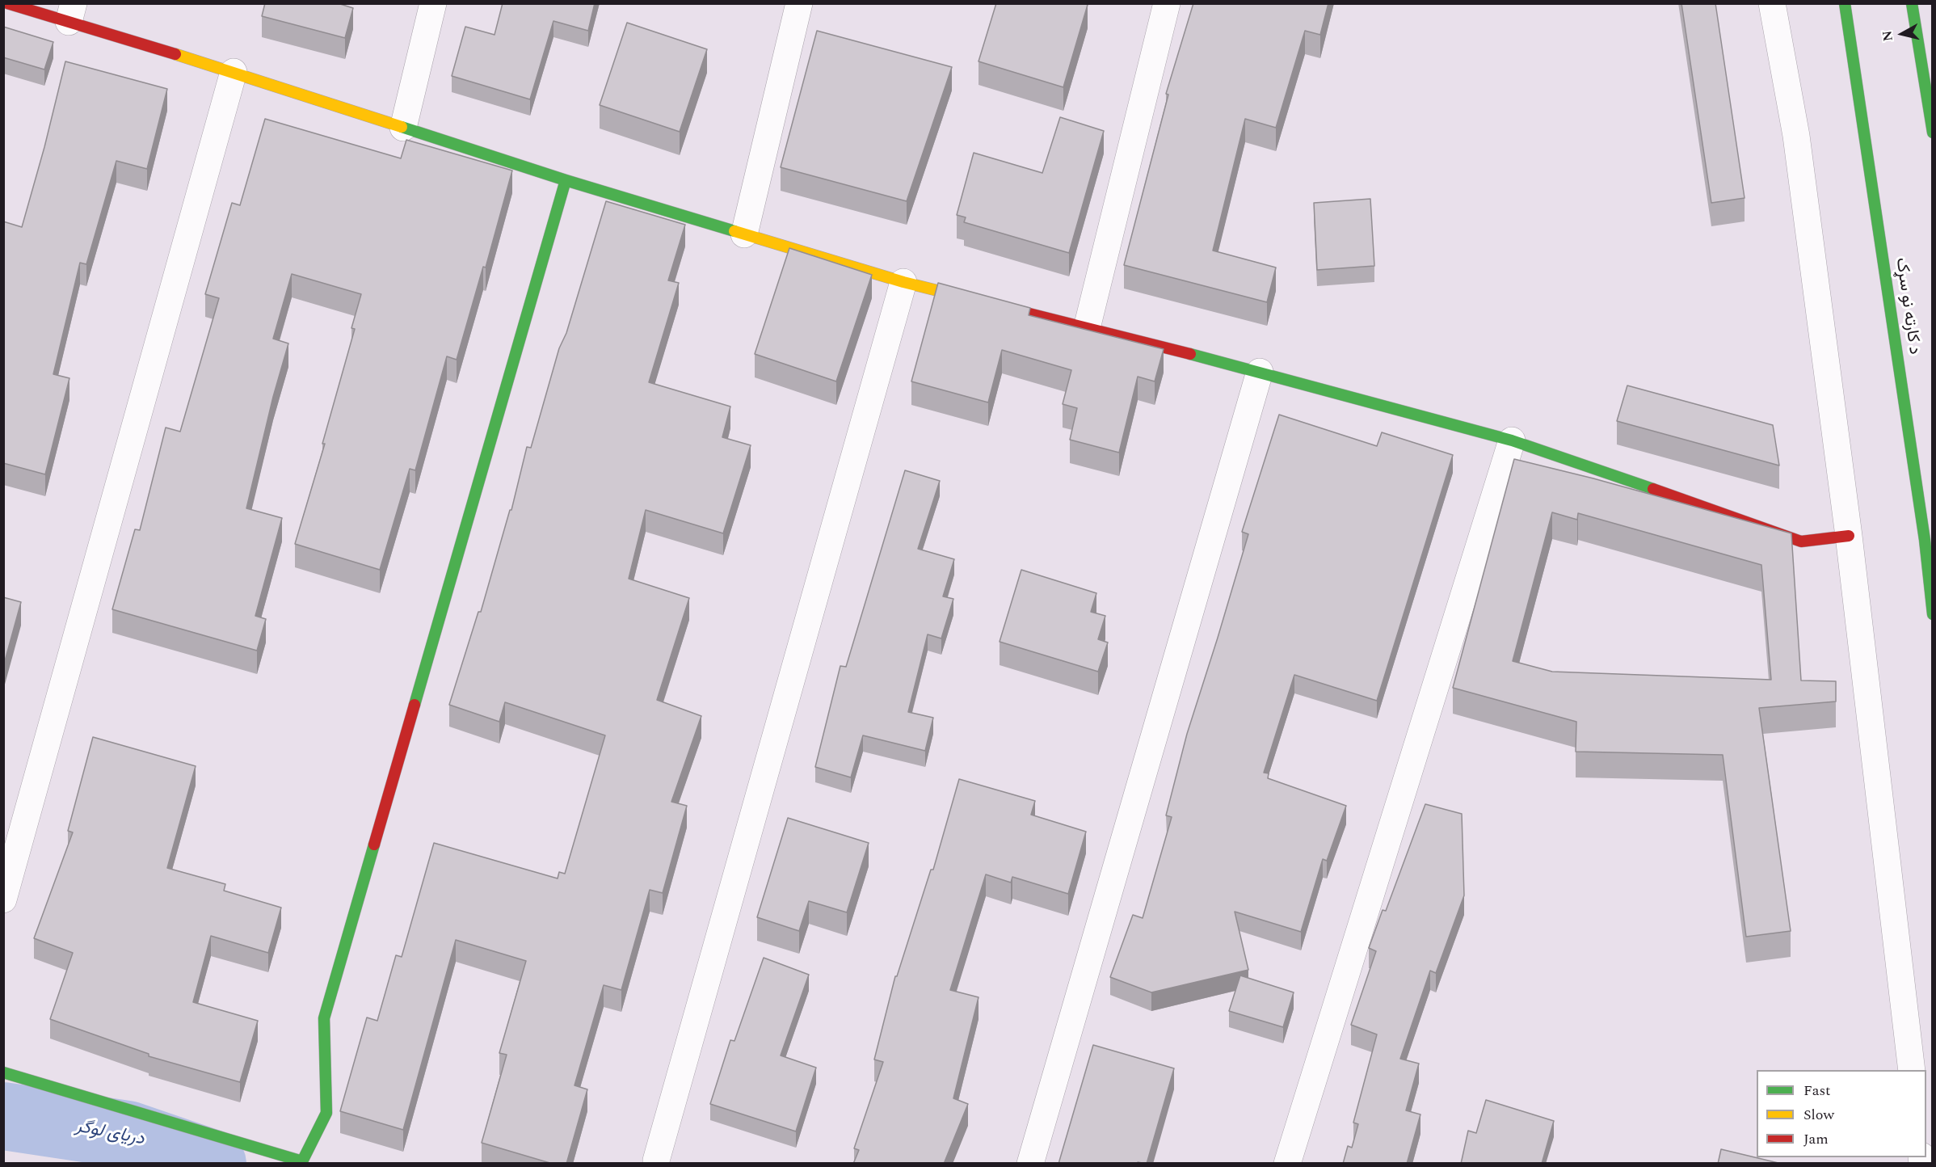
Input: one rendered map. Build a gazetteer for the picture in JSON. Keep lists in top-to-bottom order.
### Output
{
  "streets": {
    "main road": ["د کارته نو سړک"]
  },
  "water": ["دریای لوگر"],
  "legend": ["Fast", "Slow", "Jam"],
  "north": "left"
}
